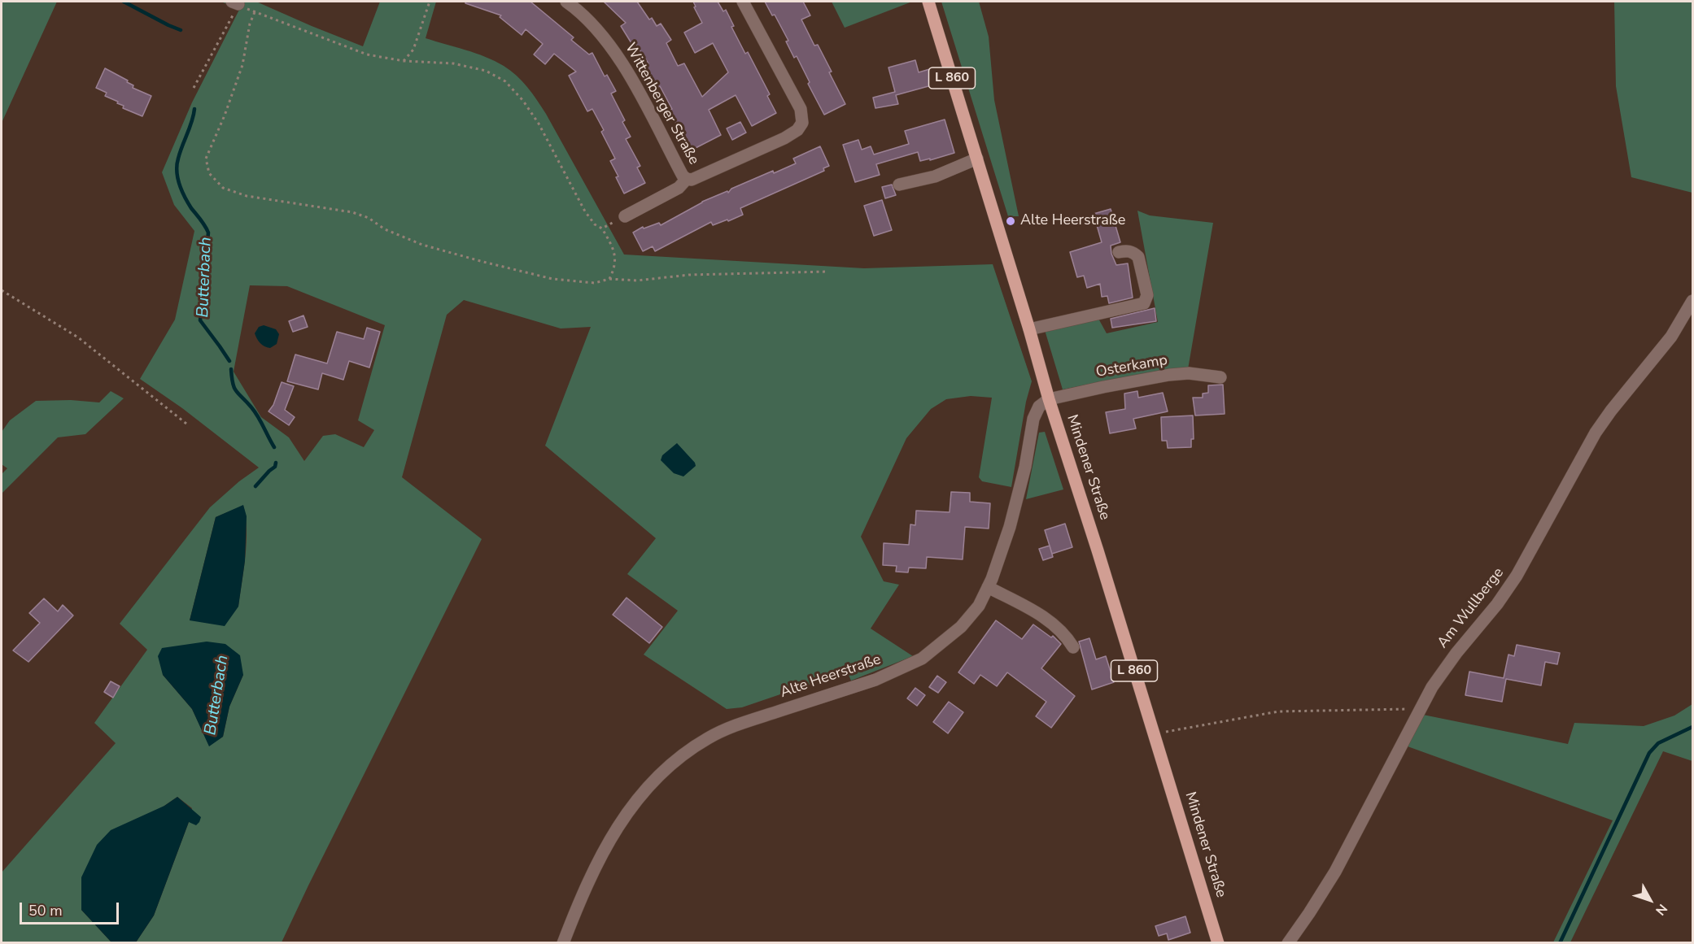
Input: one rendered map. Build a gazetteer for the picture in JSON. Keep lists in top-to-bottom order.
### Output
{
  "streets": {
    "main road": ["L 860", "Mindener Straße"],
    "street": [
      "Wittenberger Straße",
      "Osterkamp",
      "Am Wullberge",
      "Alte Heerstraße"
    ]
  },
  "crossings": [
    ["Osterkamp", "Mindener Straße"],
    ["Osterkamp", "Alte Heerstraße"],
    ["Mindener Straße", "Alte Heerstraße"]
  ],
  "water": ["Butterbach"],
  "places": ["Alte Heerstraße"],
  "scale_bar": "50 m",
  "north": "bottom right"
}
